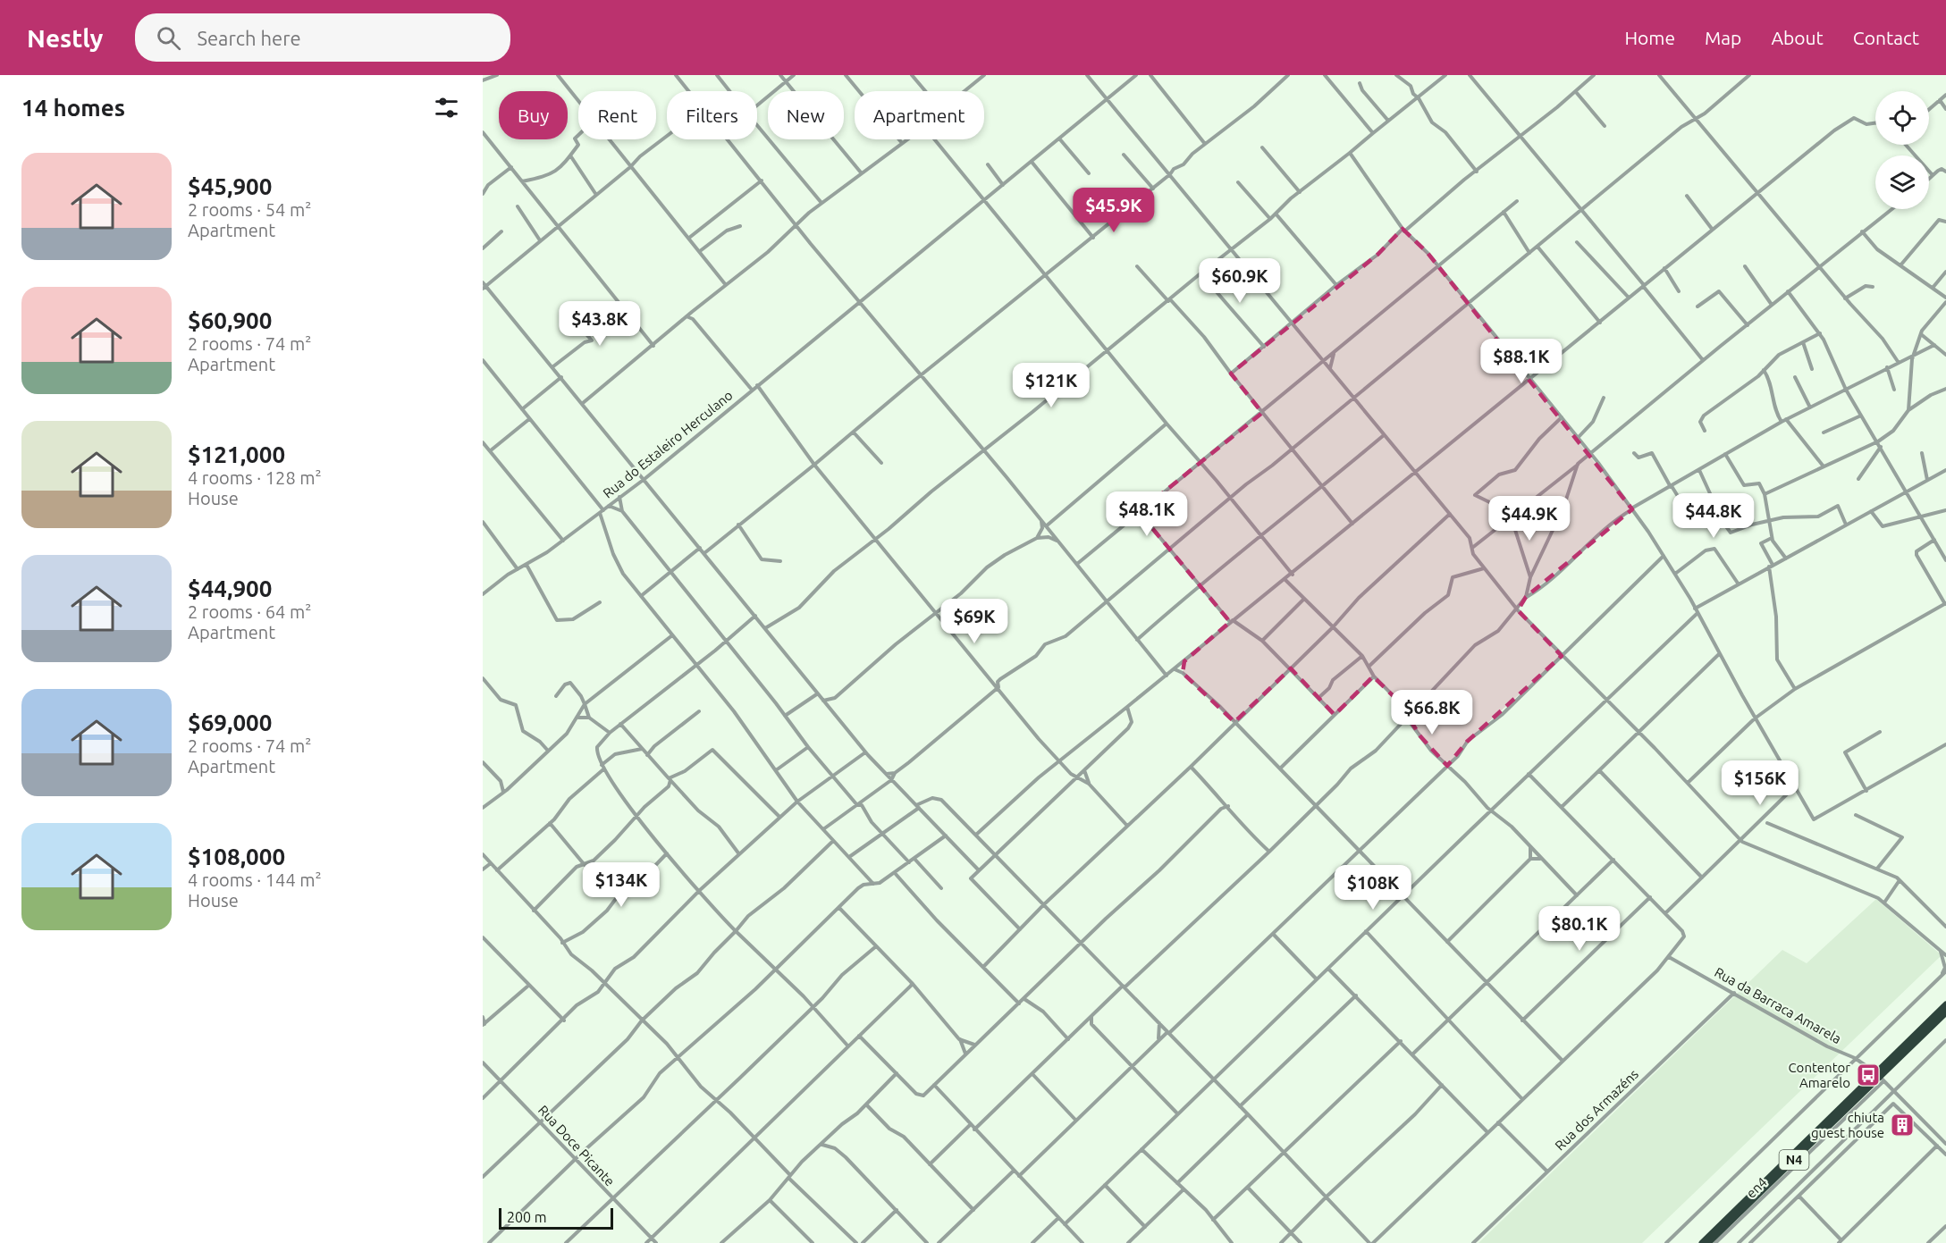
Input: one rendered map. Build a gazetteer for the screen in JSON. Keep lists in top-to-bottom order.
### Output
{
  "streets": {
    "highway": ["N4"],
    "street": [
      "Rua do Estaleiro Herculano",
      "Rua da Barraca Amarela",
      "Rua dos Armazéns",
      "Rua Doce Picante",
      "en4"
    ]
  },
  "crossings": [
    ["Rua da Barraca Amarela", "Rua dos Armazéns"],
    ["Rua da Barraca Amarela", "N4"],
    ["Rua da Barraca Amarela", "en4"],
    ["N4", "en4"]
  ],
  "places": {
    "bus stop": ["Contentor Amarelo"],
    "building": ["chiuta guest house"]
  },
  "scale_bar": "200 m",
  "page": {
    "header": "Nestly",
    "search": "Search here",
    "nav": [
      "Home",
      "Map",
      "About",
      "Contact"
    ],
    "heading": "14 homes",
    "chip": [
      "Buy",
      "Rent",
      "Filters",
      "New",
      "Apartment"
    ],
    "list": [
      {
        "name": "$45,900",
        "note": "2 rooms · 54 m² · Apartment"
      },
      {
        "name": "$60,900",
        "note": "2 rooms · 74 m² · Apartment"
      },
      {
        "name": "$121,000",
        "note": "4 rooms · 128 m² · House"
      },
      {
        "name": "$44,900",
        "note": "2 rooms · 64 m² · Apartment"
      },
      {
        "name": "$69,000",
        "note": "2 rooms · 74 m² · Apartment"
      },
      {
        "name": "$108,000",
        "note": "4 rooms · 144 m² · House"
      }
    ],
    "price": [
      "$45.9K",
      "$60.9K",
      "$43.8K",
      "$88.1K",
      "$121K",
      "$48.1K",
      "$44.8K",
      "$44.9K",
      "$69K",
      "$66.8K",
      "$156K",
      "$134K",
      "$108K",
      "$80.1K"
    ],
    "scale": "200 m"
  }
}
